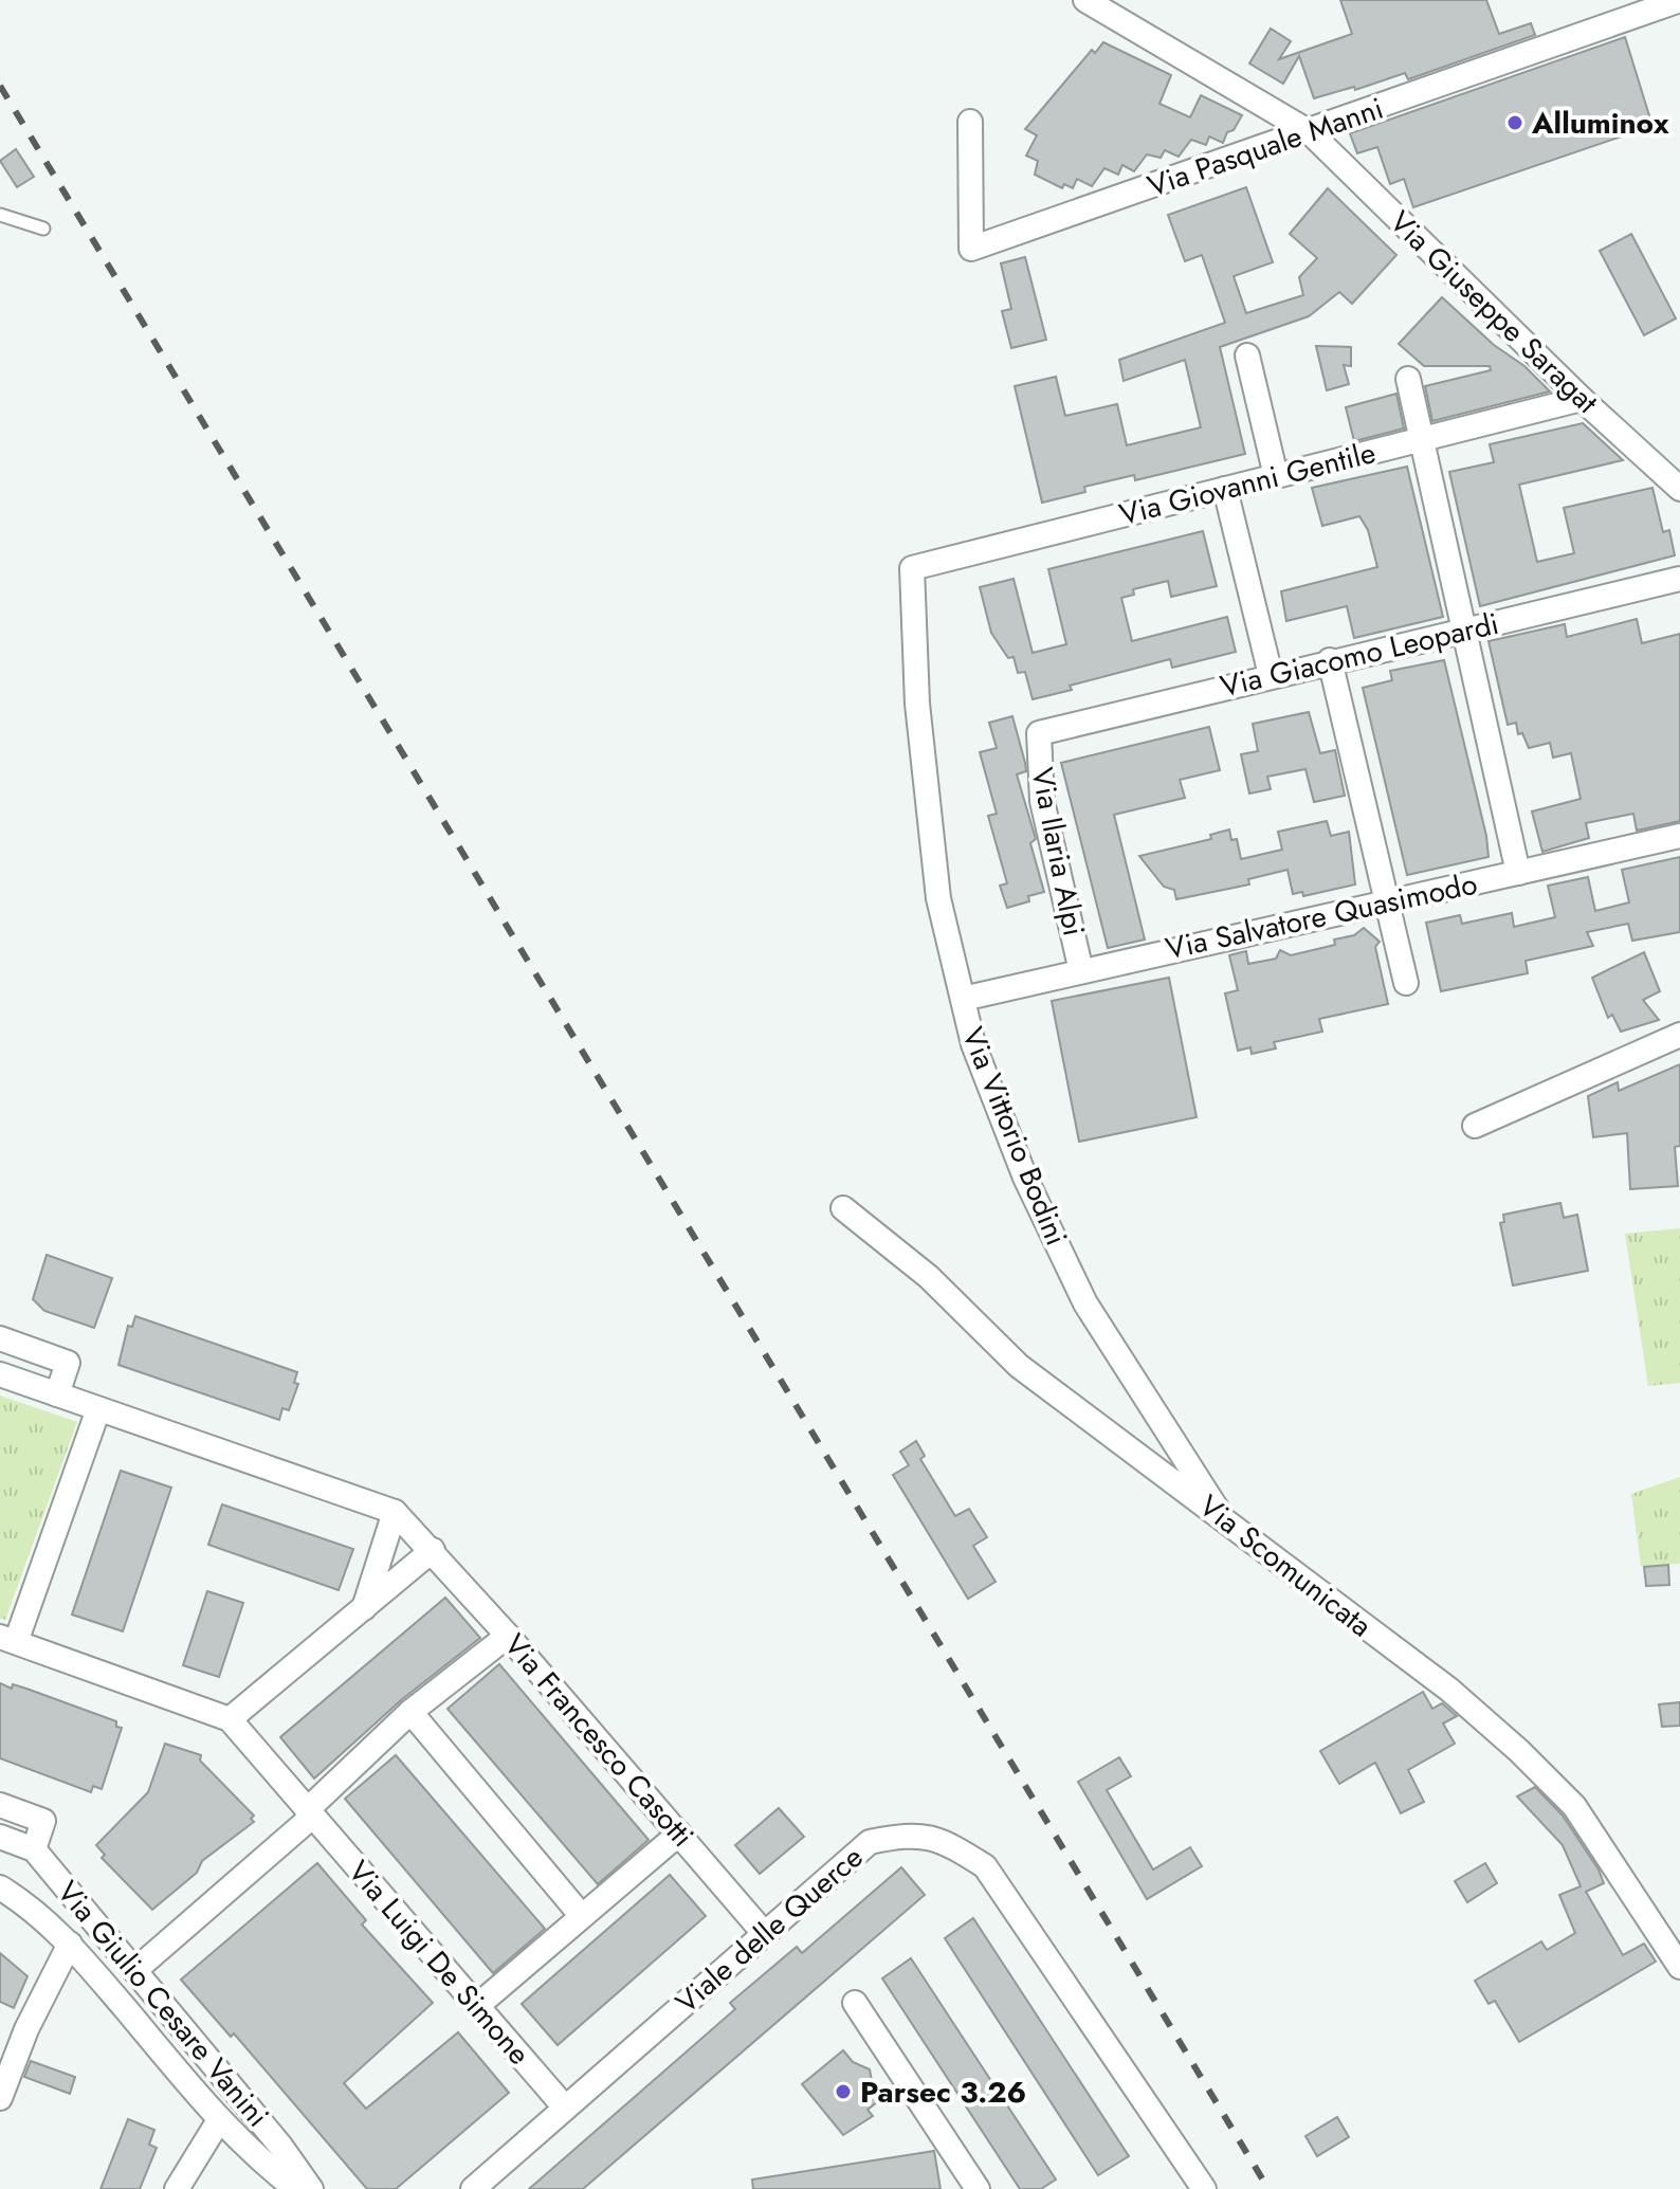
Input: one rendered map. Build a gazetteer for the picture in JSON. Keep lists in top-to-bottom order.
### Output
{
  "streets": {
    "street": [
      "Via Pasquale Manni",
      "Via Giuseppe Saragat",
      "Via Giovanni Gentile",
      "Via Giacomo Leopardi",
      "Via Ilaria Alpi",
      "Via Salvatore Quasimodo",
      "Via Vittorio Bodini",
      "Via Scomunicata",
      "Via Francesco Casotti",
      "Viale delle Querce",
      "Via Luigi De Simone",
      "Via Giulio Cesare Vanini"
    ]
  },
  "crossings": [
    ["Via Pasquale Manni", "Via Giuseppe Saragat"],
    ["Via Giuseppe Saragat", "Via Giovanni Gentile"],
    ["Via Giovanni Gentile", "Via Vittorio Bodini"],
    ["Via Giacomo Leopardi", "Via Ilaria Alpi"],
    ["Via Ilaria Alpi", "Via Salvatore Quasimodo"],
    ["Via Salvatore Quasimodo", "Via Vittorio Bodini"],
    ["Via Vittorio Bodini", "Via Scomunicata"],
    ["Via Francesco Casotti", "Viale delle Querce"],
    ["Viale delle Querce", "Via Luigi De Simone"]
  ],
  "places": ["Alluminox", "Parsec 3.26"]
}
